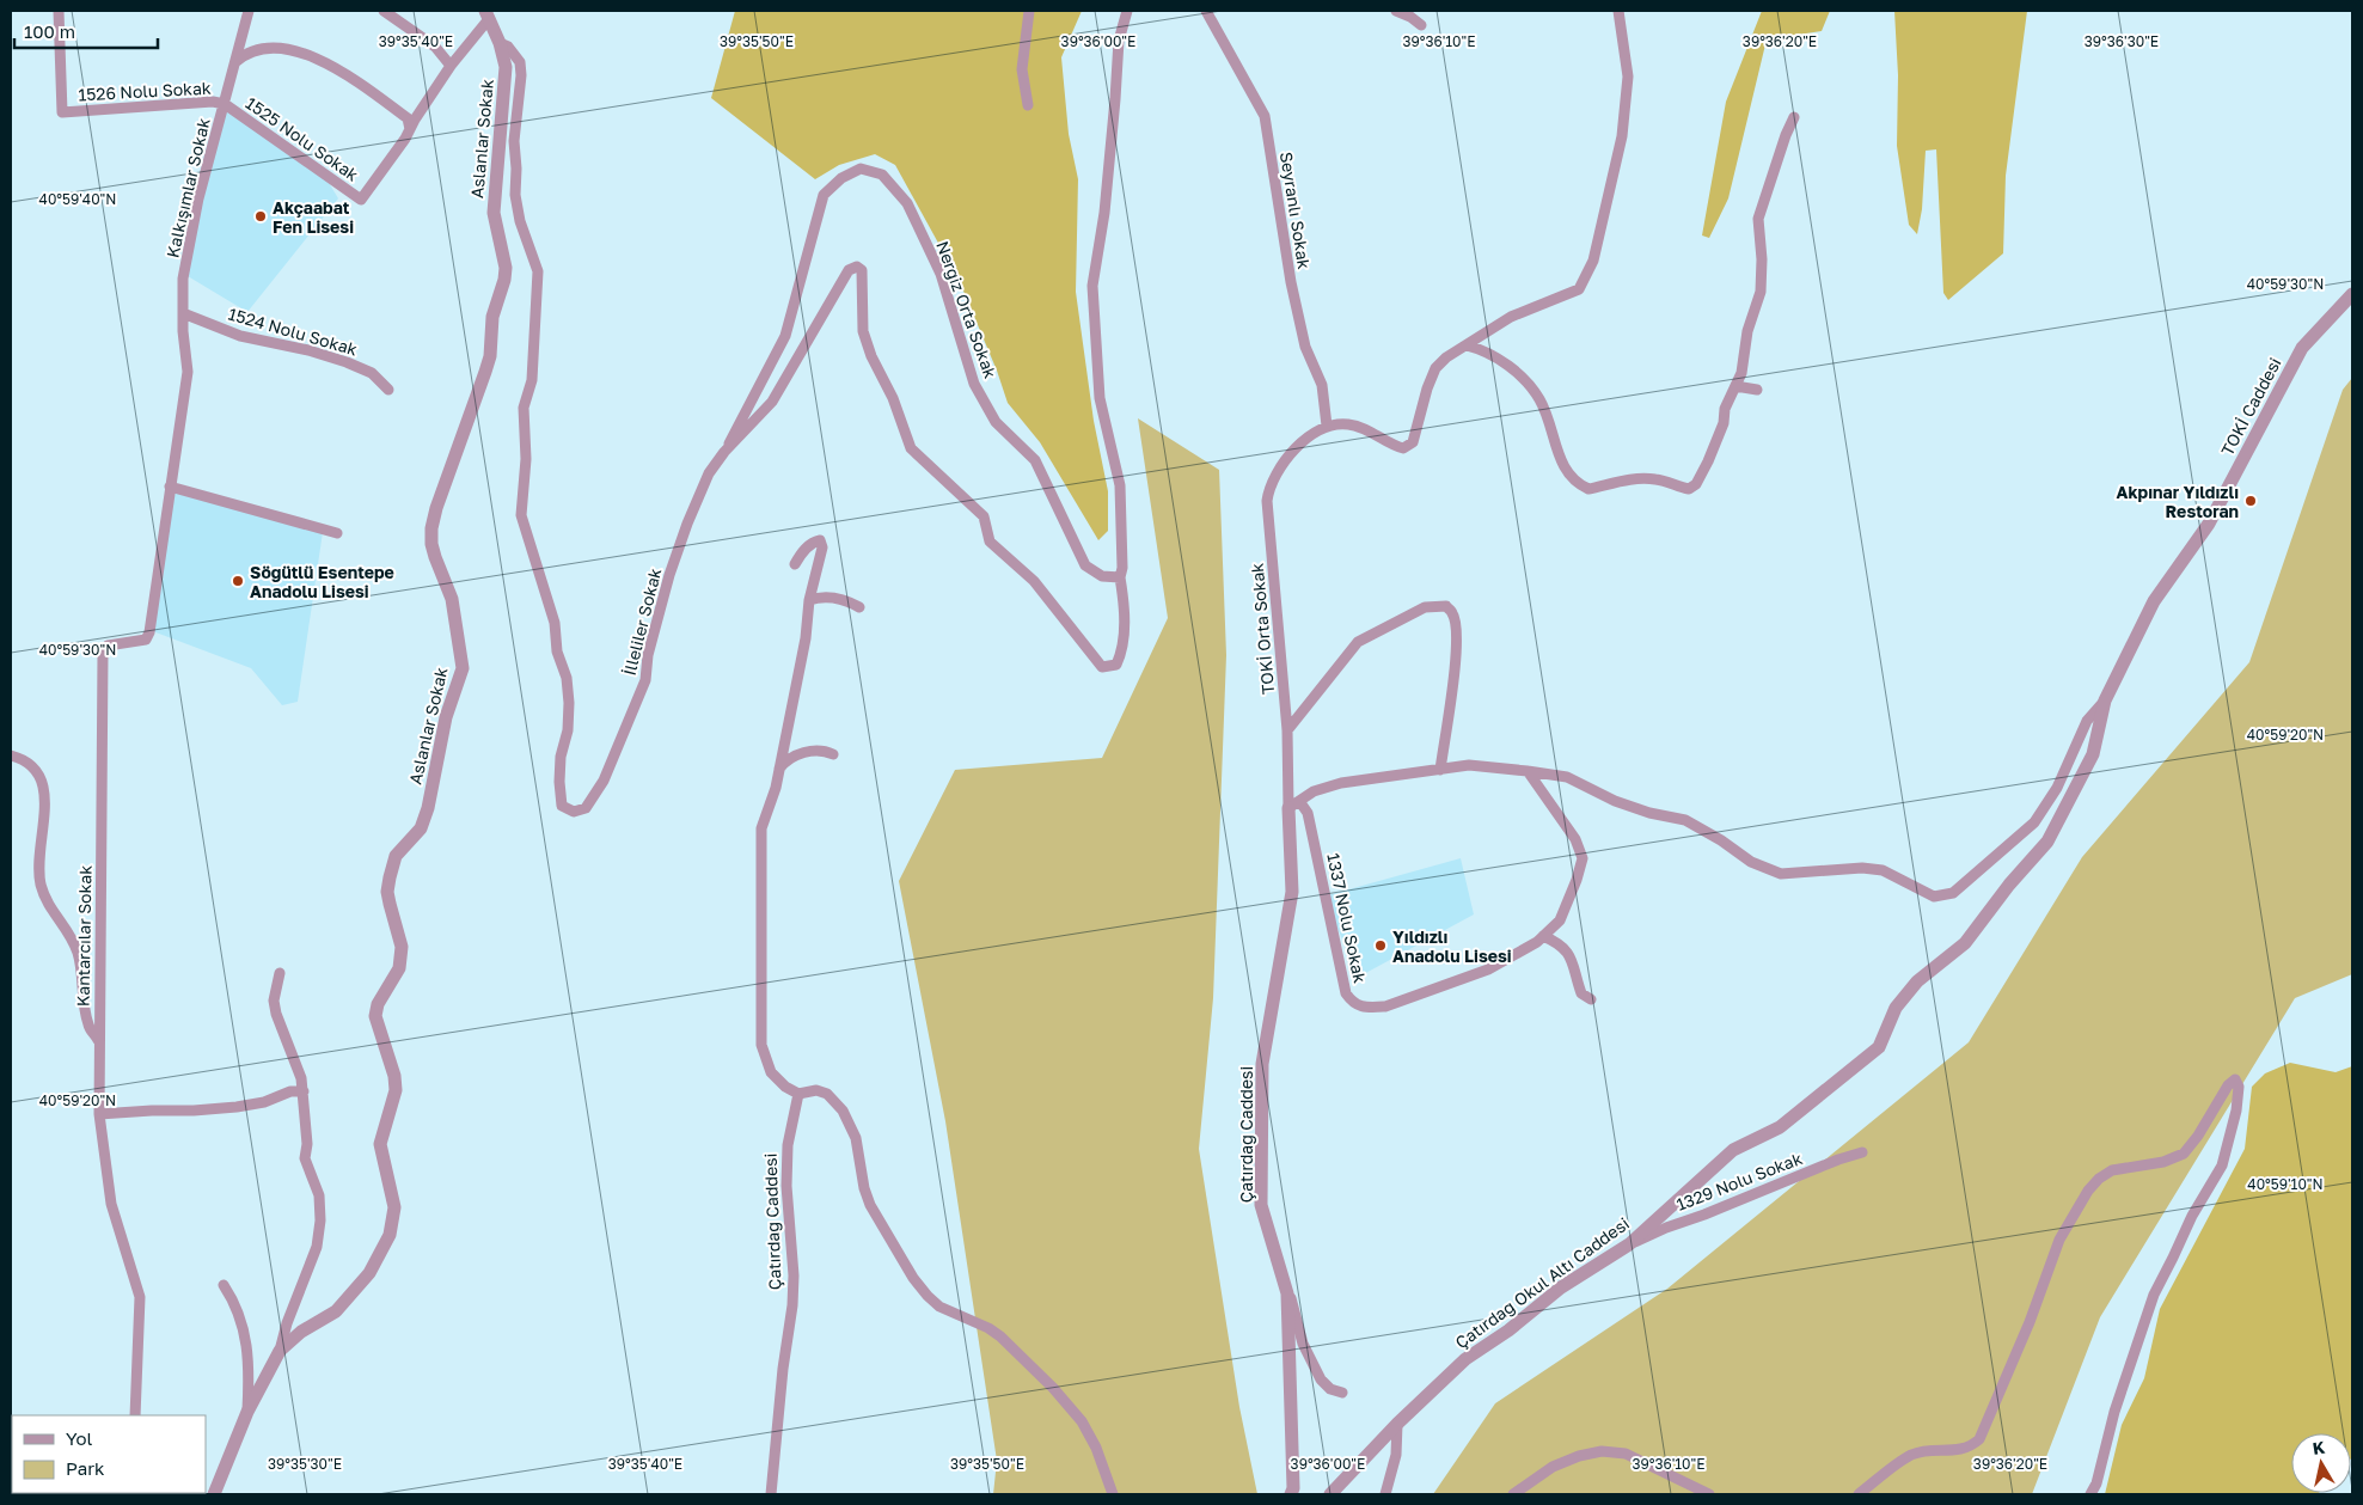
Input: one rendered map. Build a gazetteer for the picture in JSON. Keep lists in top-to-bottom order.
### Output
{
  "streets": {
    "street": [
      "1526 Nolu Sokak",
      "1525 Nolu Sokak",
      "Aslanlar Sokak",
      "Kalkışımlar Sokak",
      "Seyranlı Sokak",
      "Nergiz Orta Sokak",
      "1524 Nolu Sokak",
      "TOKİ Caddesi",
      "İlleliler Sokak",
      "TOKİ Orta Sokak",
      "1337 Nolu Sokak",
      "Kantarcılar Sokak",
      "Çatırdağ Caddesi",
      "1329 Nolu Sokak",
      "Çatırdağ Okul Altı Caddesi"
    ]
  },
  "crossings": [
    ["1526 Nolu Sokak", "1525 Nolu Sokak"],
    ["1526 Nolu Sokak", "Kalkışımlar Sokak"],
    ["1525 Nolu Sokak", "Kalkışımlar Sokak"],
    ["Aslanlar Sokak", "İlleliler Sokak"],
    ["Kalkışımlar Sokak", "1524 Nolu Sokak"],
    ["Kalkışımlar Sokak", "Kantarcılar Sokak"],
    ["Seyranlı Sokak", "TOKİ Orta Sokak"],
    ["Nergiz Orta Sokak", "İlleliler Sokak"],
    ["TOKİ Caddesi", "Çatırdağ Okul Altı Caddesi"],
    ["TOKİ Orta Sokak", "1337 Nolu Sokak"],
    ["TOKİ Orta Sokak", "Çatırdağ Caddesi"],
    ["1337 Nolu Sokak", "Çatırdağ Caddesi"],
    ["1329 Nolu Sokak", "Çatırdağ Okul Altı Caddesi"]
  ],
  "places": [
    "Akçaabat Fen Lisesi",
    "Akpınar Yıldızlı Restoran",
    "Söğütlü Esentepe Anadolu Lisesi",
    "Yıldızlı Anadolu Lisesi"
  ],
  "legend": ["Yol", "Park"],
  "scale_bar": "100 m",
  "north": "top",
  "coordinates": [
    "39°36'00\"E",
    "39°36'10\"E",
    "39°35'40\"E",
    "39°35'50\"E",
    "39°36'20\"E",
    "39°36'30\"E",
    "40°59'40\"N",
    "40°59'30\"N",
    "40°59'20\"N",
    "40°59'10\"N",
    "39°35'30\"E"
  ]
}
